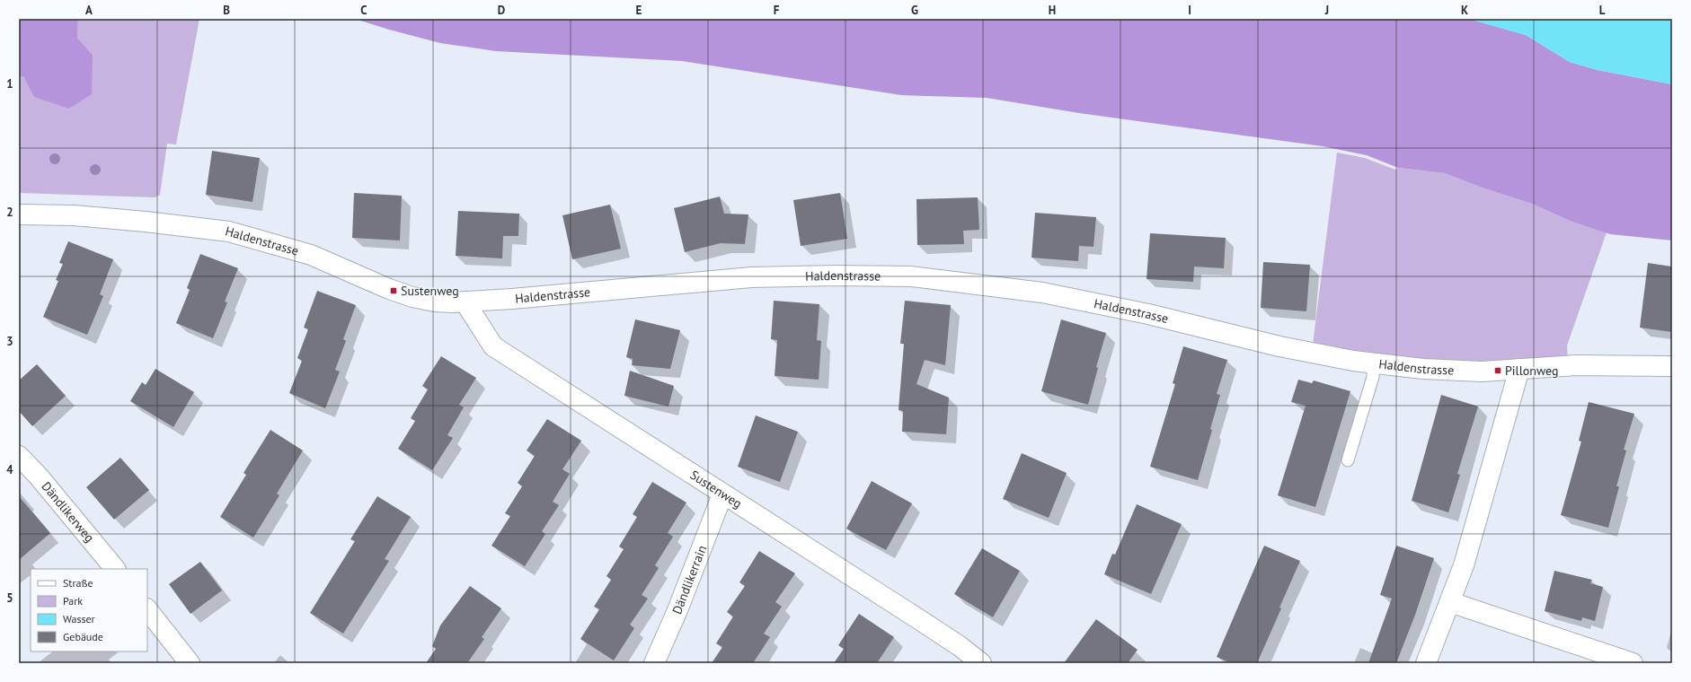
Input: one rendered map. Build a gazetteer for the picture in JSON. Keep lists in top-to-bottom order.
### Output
{
  "streets": {
    "street": [
      "Haldenstrasse",
      "Sustenweg",
      "Dändlikerweg",
      "Dändlikerrain"
    ]
  },
  "crossings": [
    ["Haldenstrasse", "Sustenweg"],
    ["Sustenweg", "Dändlikerrain"]
  ],
  "places": {
    "transit": ["Sustenweg", "Pillonweg"]
  },
  "legend": [
    "Straße",
    "Park",
    "Wasser",
    "Gebäude"
  ],
  "grid": {
    "columns": [
      "A",
      "B",
      "C",
      "D",
      "E",
      "F",
      "G",
      "H",
      "I",
      "J",
      "K",
      "L"
    ],
    "rows": [
      "1",
      "2",
      "3",
      "4",
      "5"
    ]
  }
}
